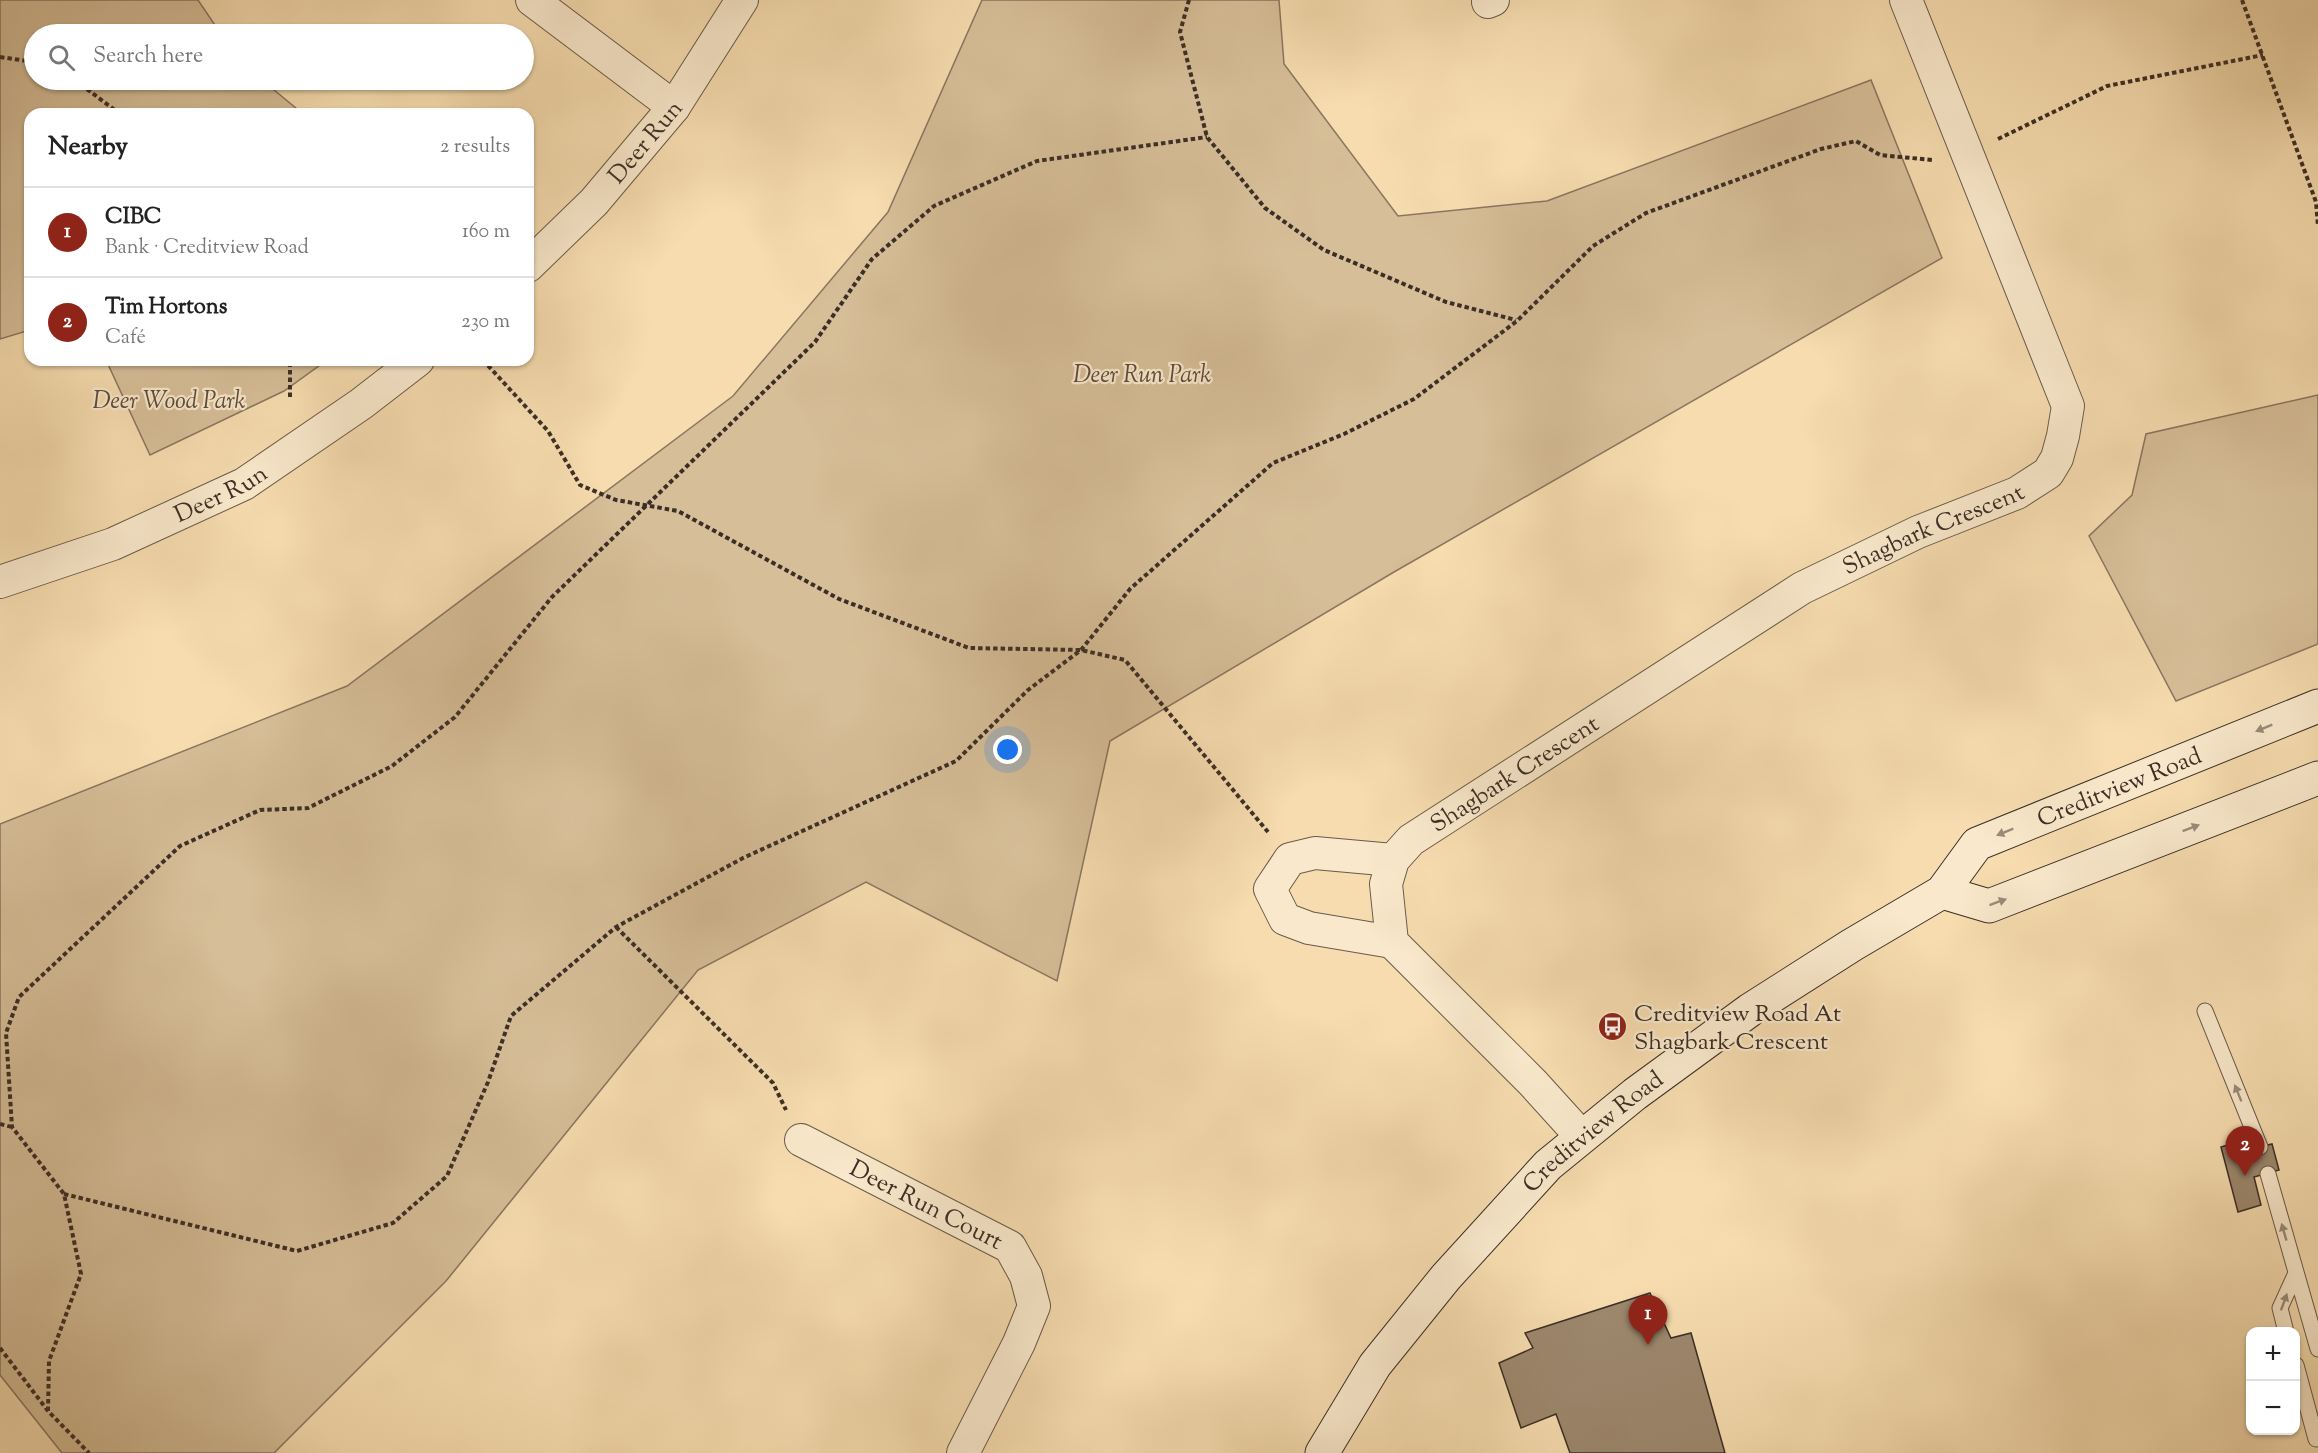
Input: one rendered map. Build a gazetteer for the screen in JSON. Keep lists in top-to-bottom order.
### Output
{
  "streets": {
    "main road": ["Creditview Road"],
    "street": ["Deer Run", "Shagbark Crescent", "Deer Run Court"]
  },
  "parks": ["Deer Run Park", "Deer Wood Park"],
  "places": {
    "bus stop": ["Creditview Road At Shagbark Crescent"]
  },
  "page": {
    "search": "Search here",
    "heading": ["Nearby", "2 results"],
    "list": [
      {
        "mark": "1",
        "name": "CIBC",
        "note": "Bank · Creditview Road",
        "value": "160 m"
      },
      {
        "mark": "2",
        "name": "Tim Hortons",
        "note": "Café",
        "value": "230 m"
      }
    ],
    "pins": ["2", "1"],
    "map_buttons": ["+", "−"]
  }
}
